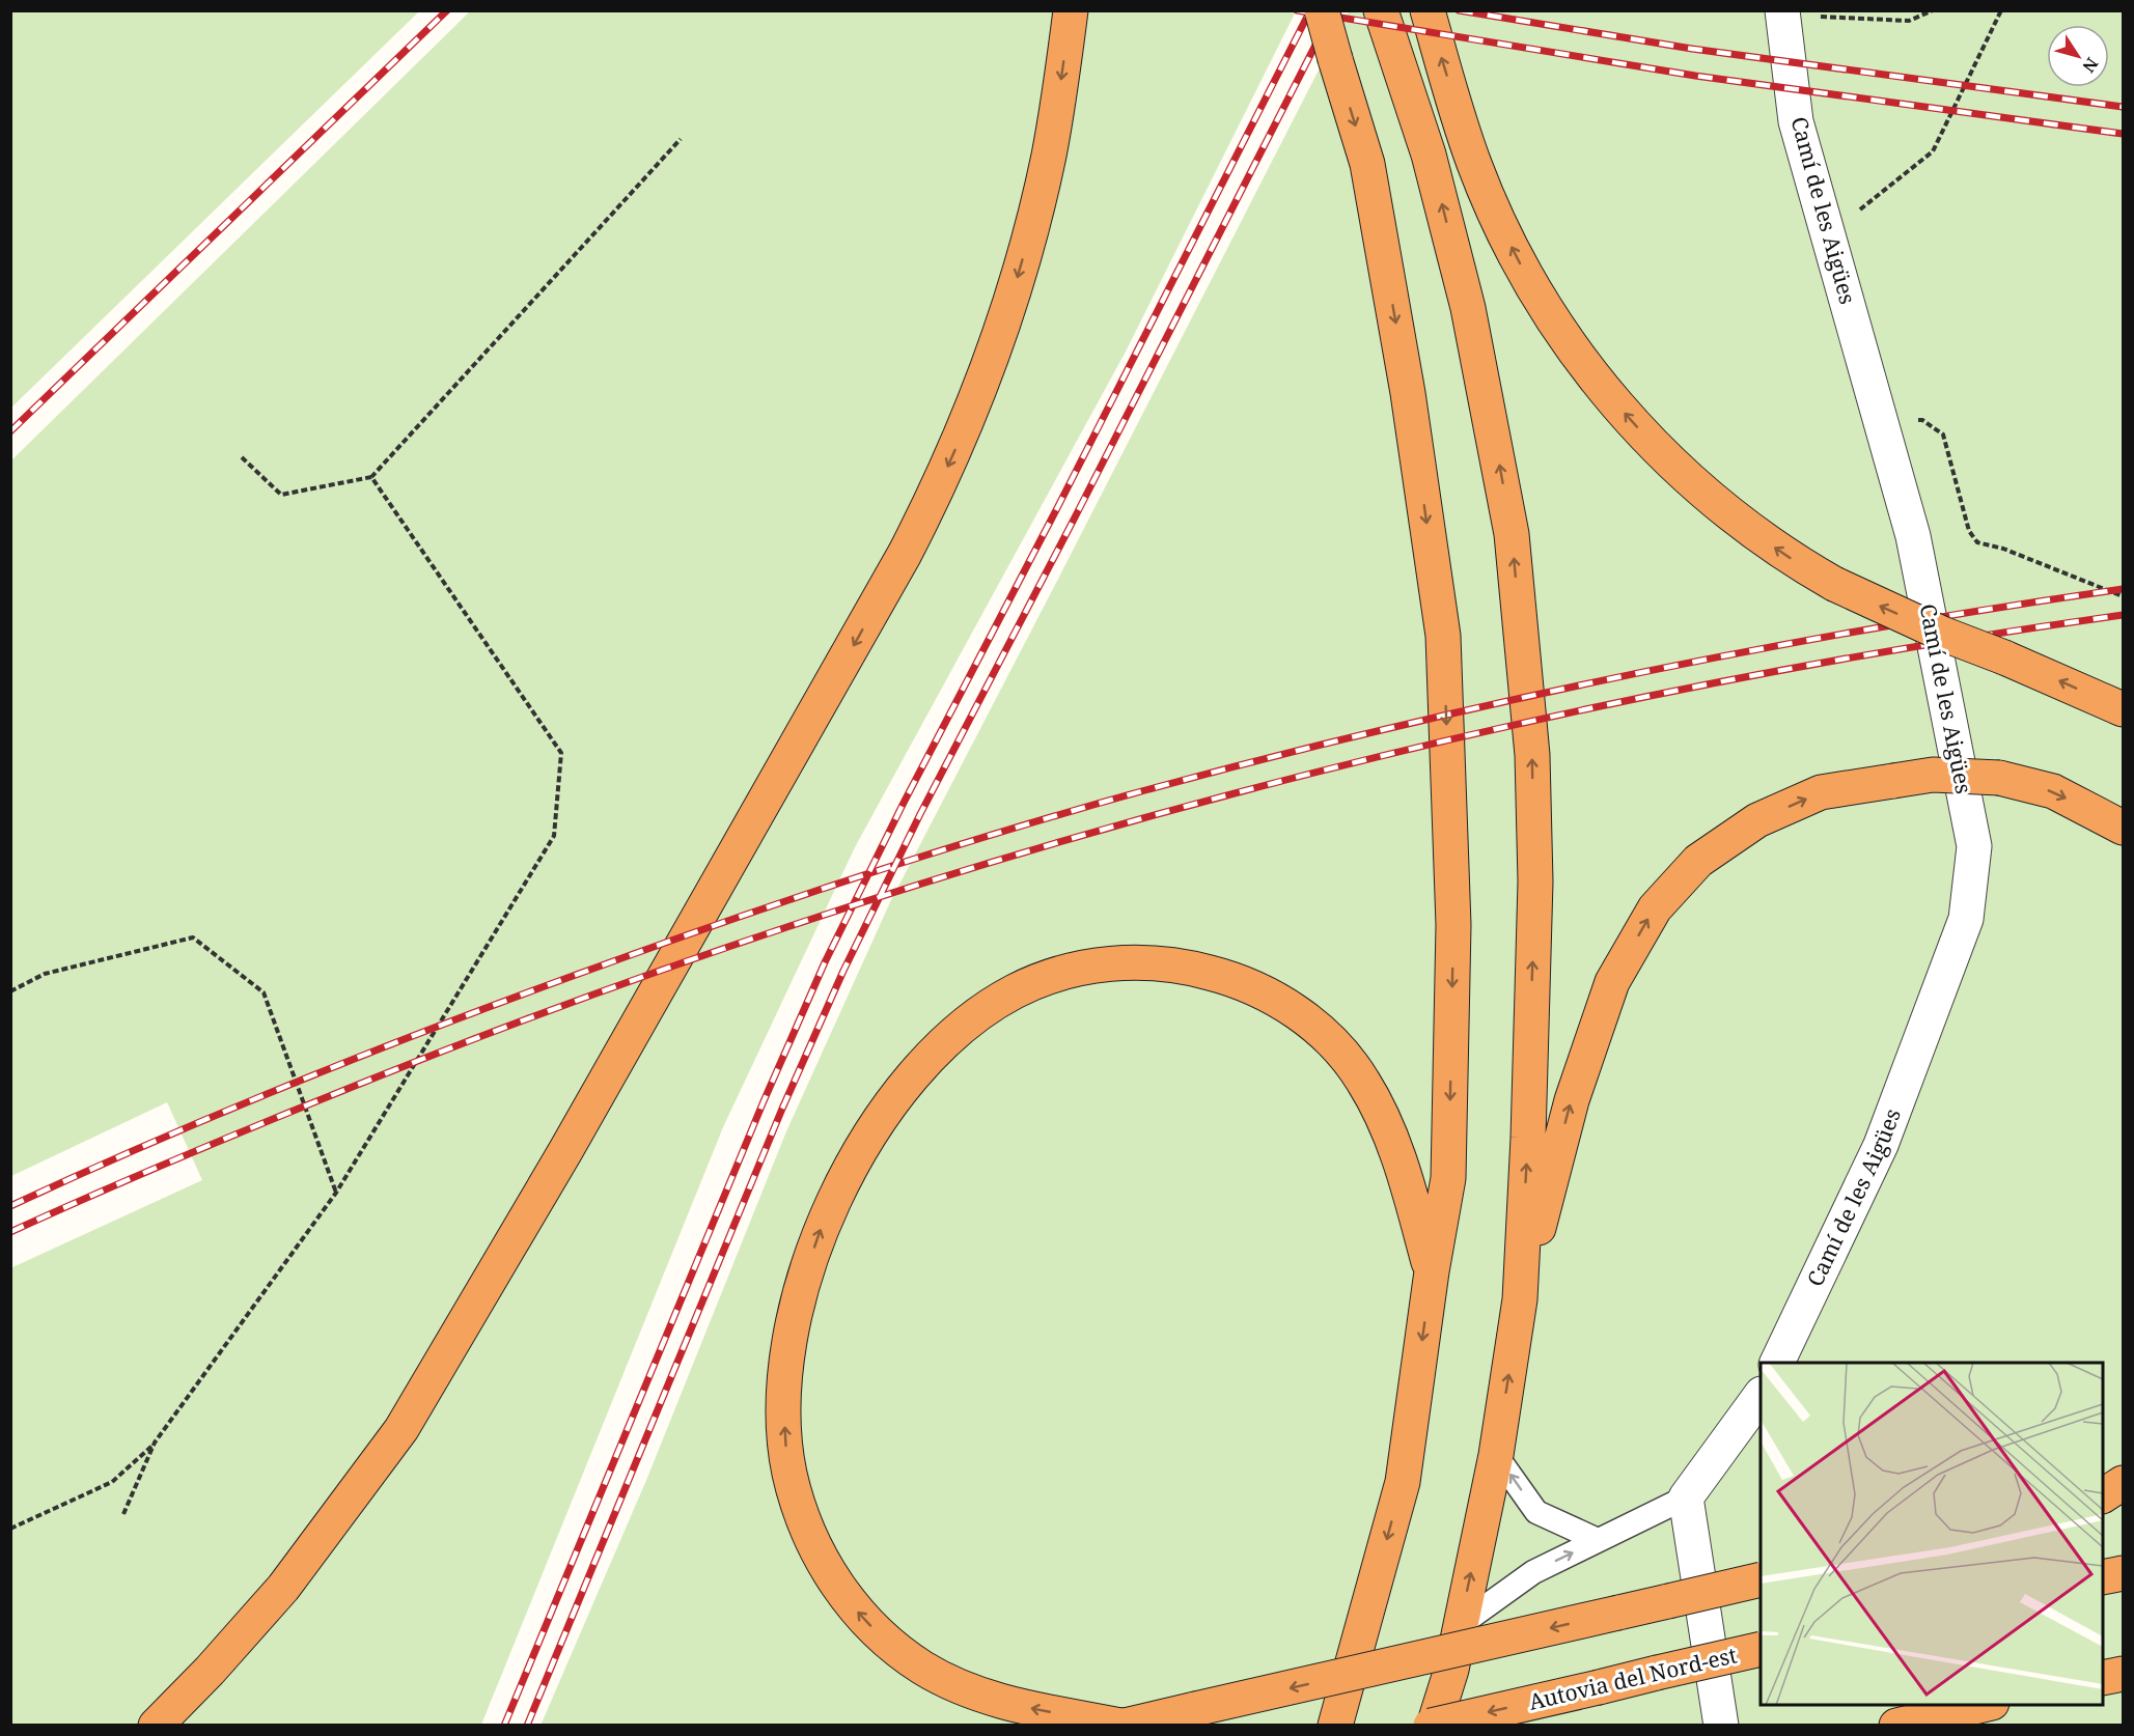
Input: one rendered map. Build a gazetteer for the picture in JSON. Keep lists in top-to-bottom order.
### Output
{
  "streets": {
    "highway": ["Autovia del Nord-est"],
    "street": ["Camí de les Aigües"]
  },
  "north": "bottom right"
}
